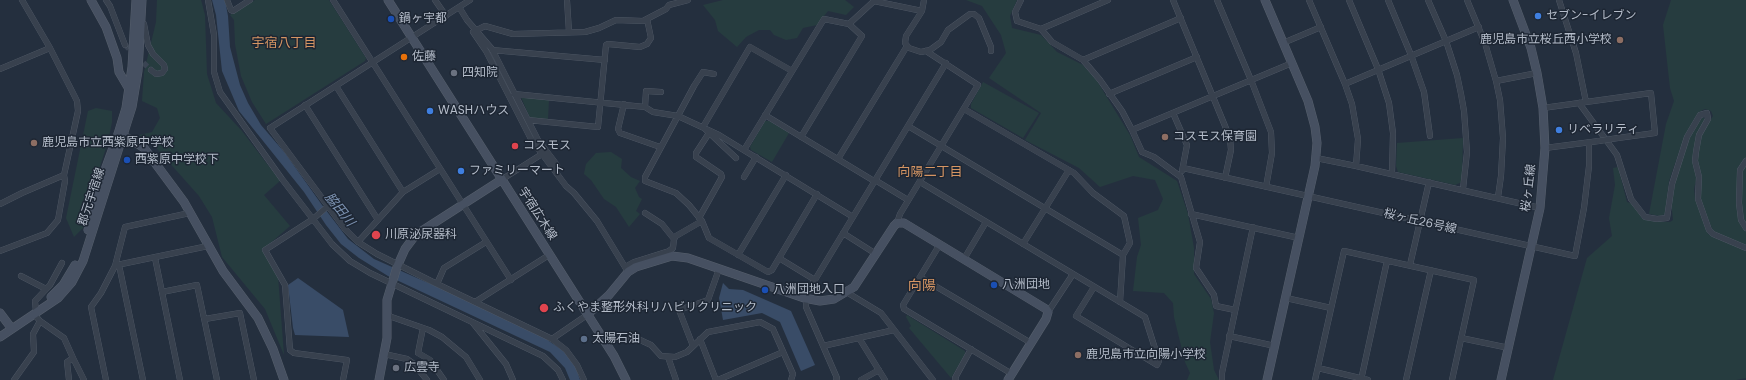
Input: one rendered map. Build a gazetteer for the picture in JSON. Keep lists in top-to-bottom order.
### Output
{
  "streets": {
    "street": [
      "桜ヶ丘線",
      "郡元宇宿線",
      "宇宿広木線",
      "桜ヶ丘26号線"
    ]
  },
  "crossings": [
    ["桜ヶ丘線", "桜ヶ丘26号線"]
  ],
  "districts": ["宇宿八丁目", "向陽二丁目", "向陽"],
  "water": ["脇田川"],
  "places": [
    "セブン-イレブン",
    "鍋ヶ宇都",
    "鹿児島市立桜丘西小学校",
    "佐藤",
    "四知院",
    "WASHハウス",
    "リベラリティ",
    "コスモス保育園",
    "鹿児島市立西紫原中学校",
    "コスモス",
    "西紫原中学校下",
    "ファミリーマート",
    "川原泌尿器科",
    "八洲団地",
    "八洲団地入口",
    "ふくやま整形外科リハビリクリニック",
    "太陽石油",
    "鹿児島市立向陽小学校",
    "広雲寺"
  ]
}
